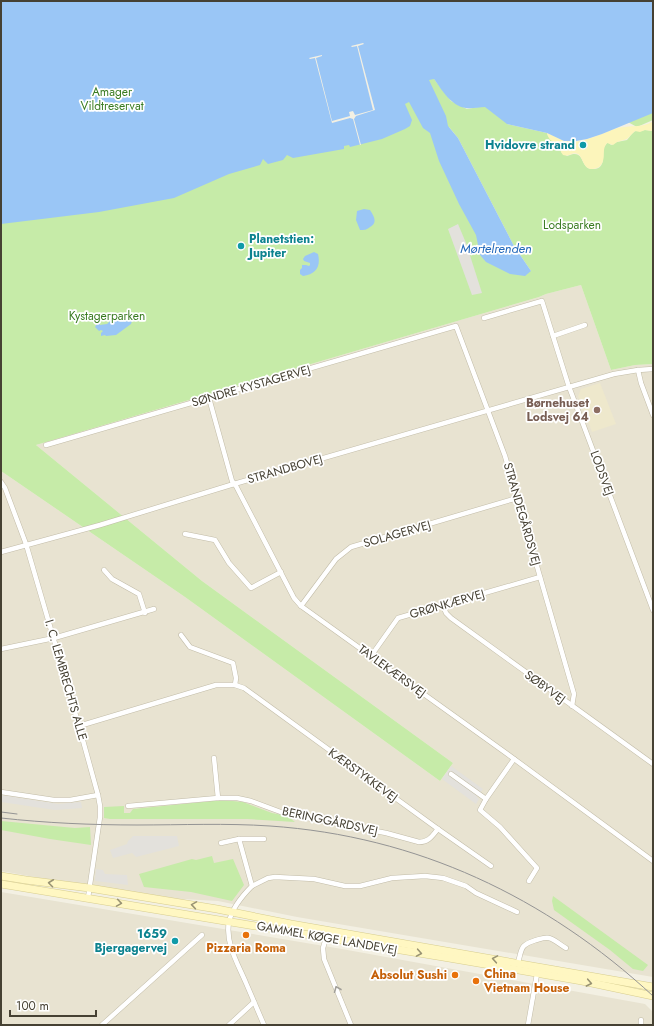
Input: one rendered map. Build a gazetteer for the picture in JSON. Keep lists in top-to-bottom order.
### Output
{
  "streets": {
    "main road": ["GAMMEL KØGE LANDEVEJ"],
    "street": [
      "SØNDRE KYSTAGERVEJ",
      "STRANDBOVEJ",
      "LODSVEJ",
      "STRANDEGÅRDSVEJ",
      "SOLAGERVEJ",
      "GRØNKÆRVEJ",
      "TAVLEKÆRSVEJ",
      "I. C. LEMBRECHTS ALLE",
      "SØBYVEJ",
      "KÆRSTYKKEVEJ",
      "BERINGGÅRDSVEJ"
    ]
  },
  "crossings": [
    ["SØNDRE KYSTAGERVEJ", "STRANDEGÅRDSVEJ"],
    ["SØNDRE KYSTAGERVEJ", "TAVLEKÆRSVEJ"],
    ["STRANDBOVEJ", "LODSVEJ"],
    ["STRANDBOVEJ", "STRANDEGÅRDSVEJ"],
    ["STRANDBOVEJ", "TAVLEKÆRSVEJ"],
    ["STRANDBOVEJ", "I. C. LEMBRECHTS ALLE"],
    ["STRANDEGÅRDSVEJ", "SOLAGERVEJ"],
    ["STRANDEGÅRDSVEJ", "GRØNKÆRVEJ"],
    ["STRANDEGÅRDSVEJ", "SØBYVEJ"],
    ["SOLAGERVEJ", "TAVLEKÆRSVEJ"],
    ["GRØNKÆRVEJ", "TAVLEKÆRSVEJ"],
    ["GRØNKÆRVEJ", "SØBYVEJ"],
    ["I. C. LEMBRECHTS ALLE", "KÆRSTYKKEVEJ"],
    ["I. C. LEMBRECHTS ALLE", "GAMMEL KØGE LANDEVEJ"],
    ["KÆRSTYKKEVEJ", "BERINGGÅRDSVEJ"]
  ],
  "water": ["Mørtelrenden"],
  "parks": ["Amager Vildtreservat", "Lodsparken", "Kystagerparken"],
  "places": [
    "Hvidovre strand",
    "Planetstien: Jupiter",
    "Børnehuset Lodsvej 64",
    "Pizzaria Roma",
    "1659 Bjergagervej",
    "Absolut Sushi",
    "China Vietnam House"
  ],
  "scale_bar": "100 m"
}
